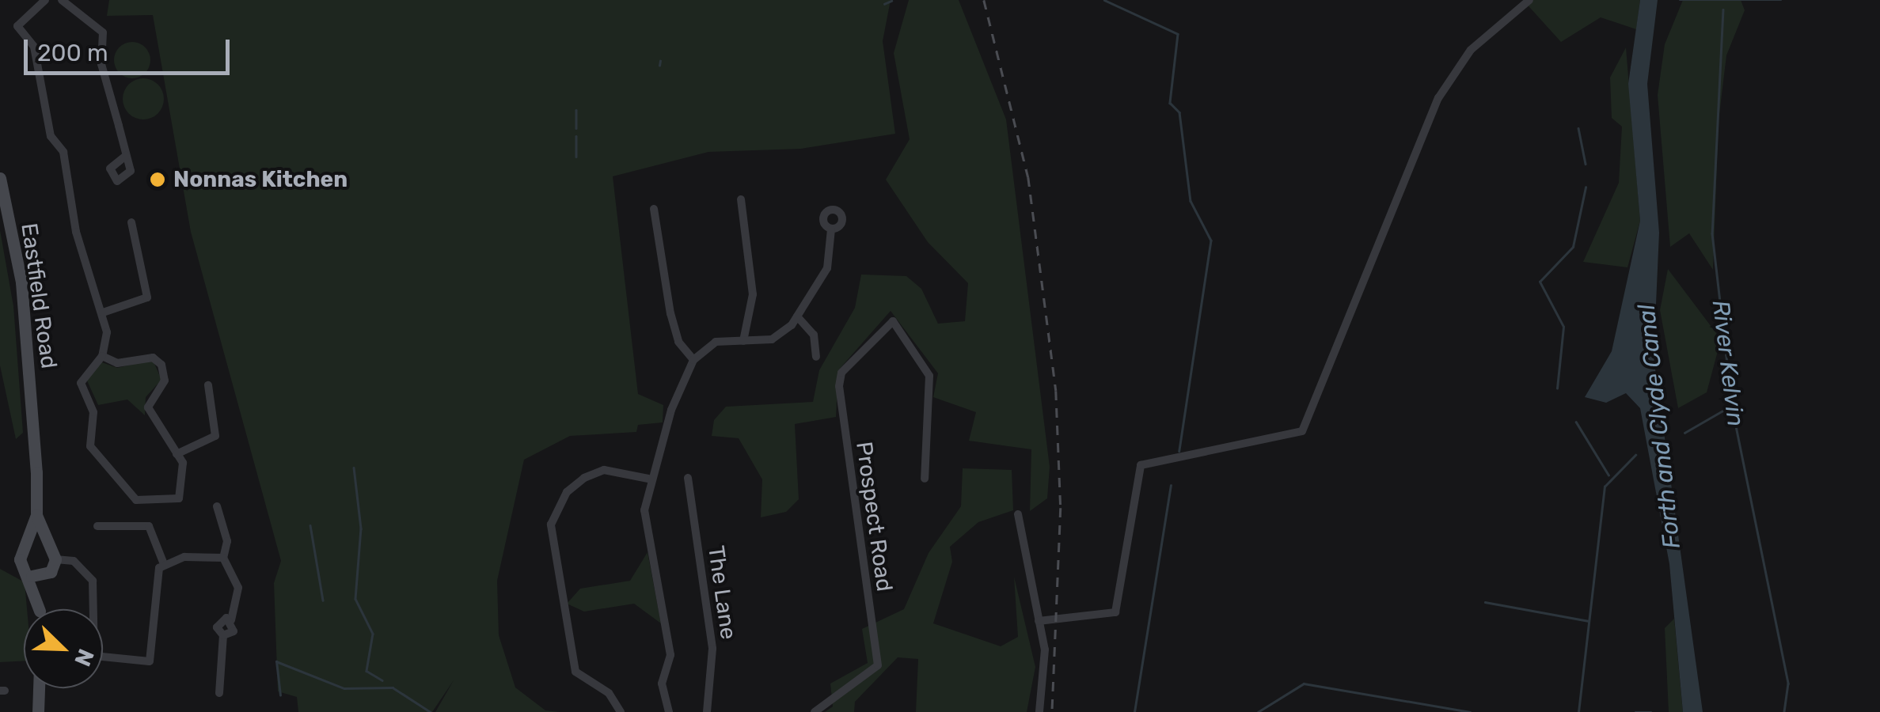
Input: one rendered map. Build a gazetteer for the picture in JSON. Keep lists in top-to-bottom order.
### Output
{
  "streets": {
    "street": ["Eastfield Road", "Prospect Road", "The Lane"]
  },
  "water": ["River Kelvin", "Forth and Clyde Canal"],
  "places": ["Nonnas Kitchen"],
  "scale_bar": "200 m",
  "north": "bottom right"
}
